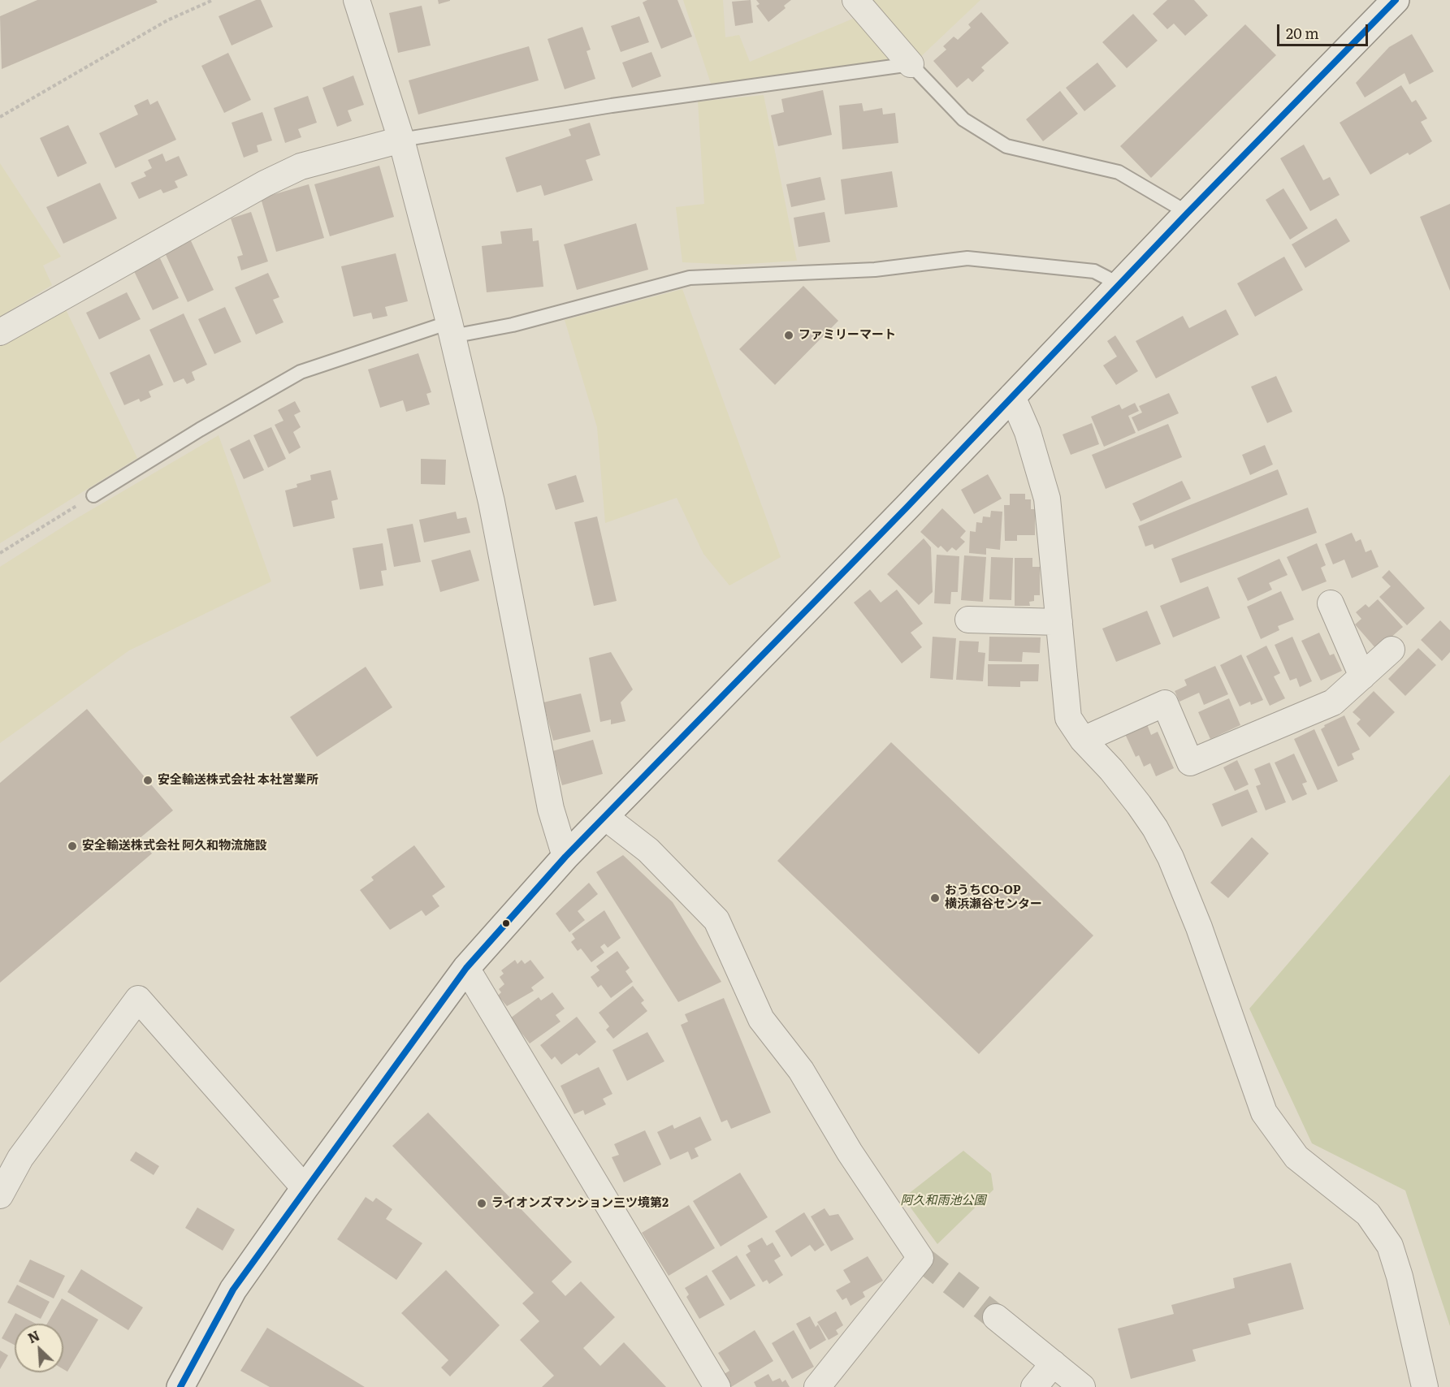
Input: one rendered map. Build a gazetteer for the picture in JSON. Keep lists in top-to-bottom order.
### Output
{
  "parks": ["阿久和雨池公園"],
  "places": [
    "ファミリーマート",
    "安全輸送株式会社 本社営業所",
    "安全輸送株式会社 阿久和物流施設",
    "おうちCO-OP 横浜瀬谷センター",
    "ライオンズマンション三ツ境第2"
  ],
  "scale_bar": "20 m",
  "north": "top left"
}
